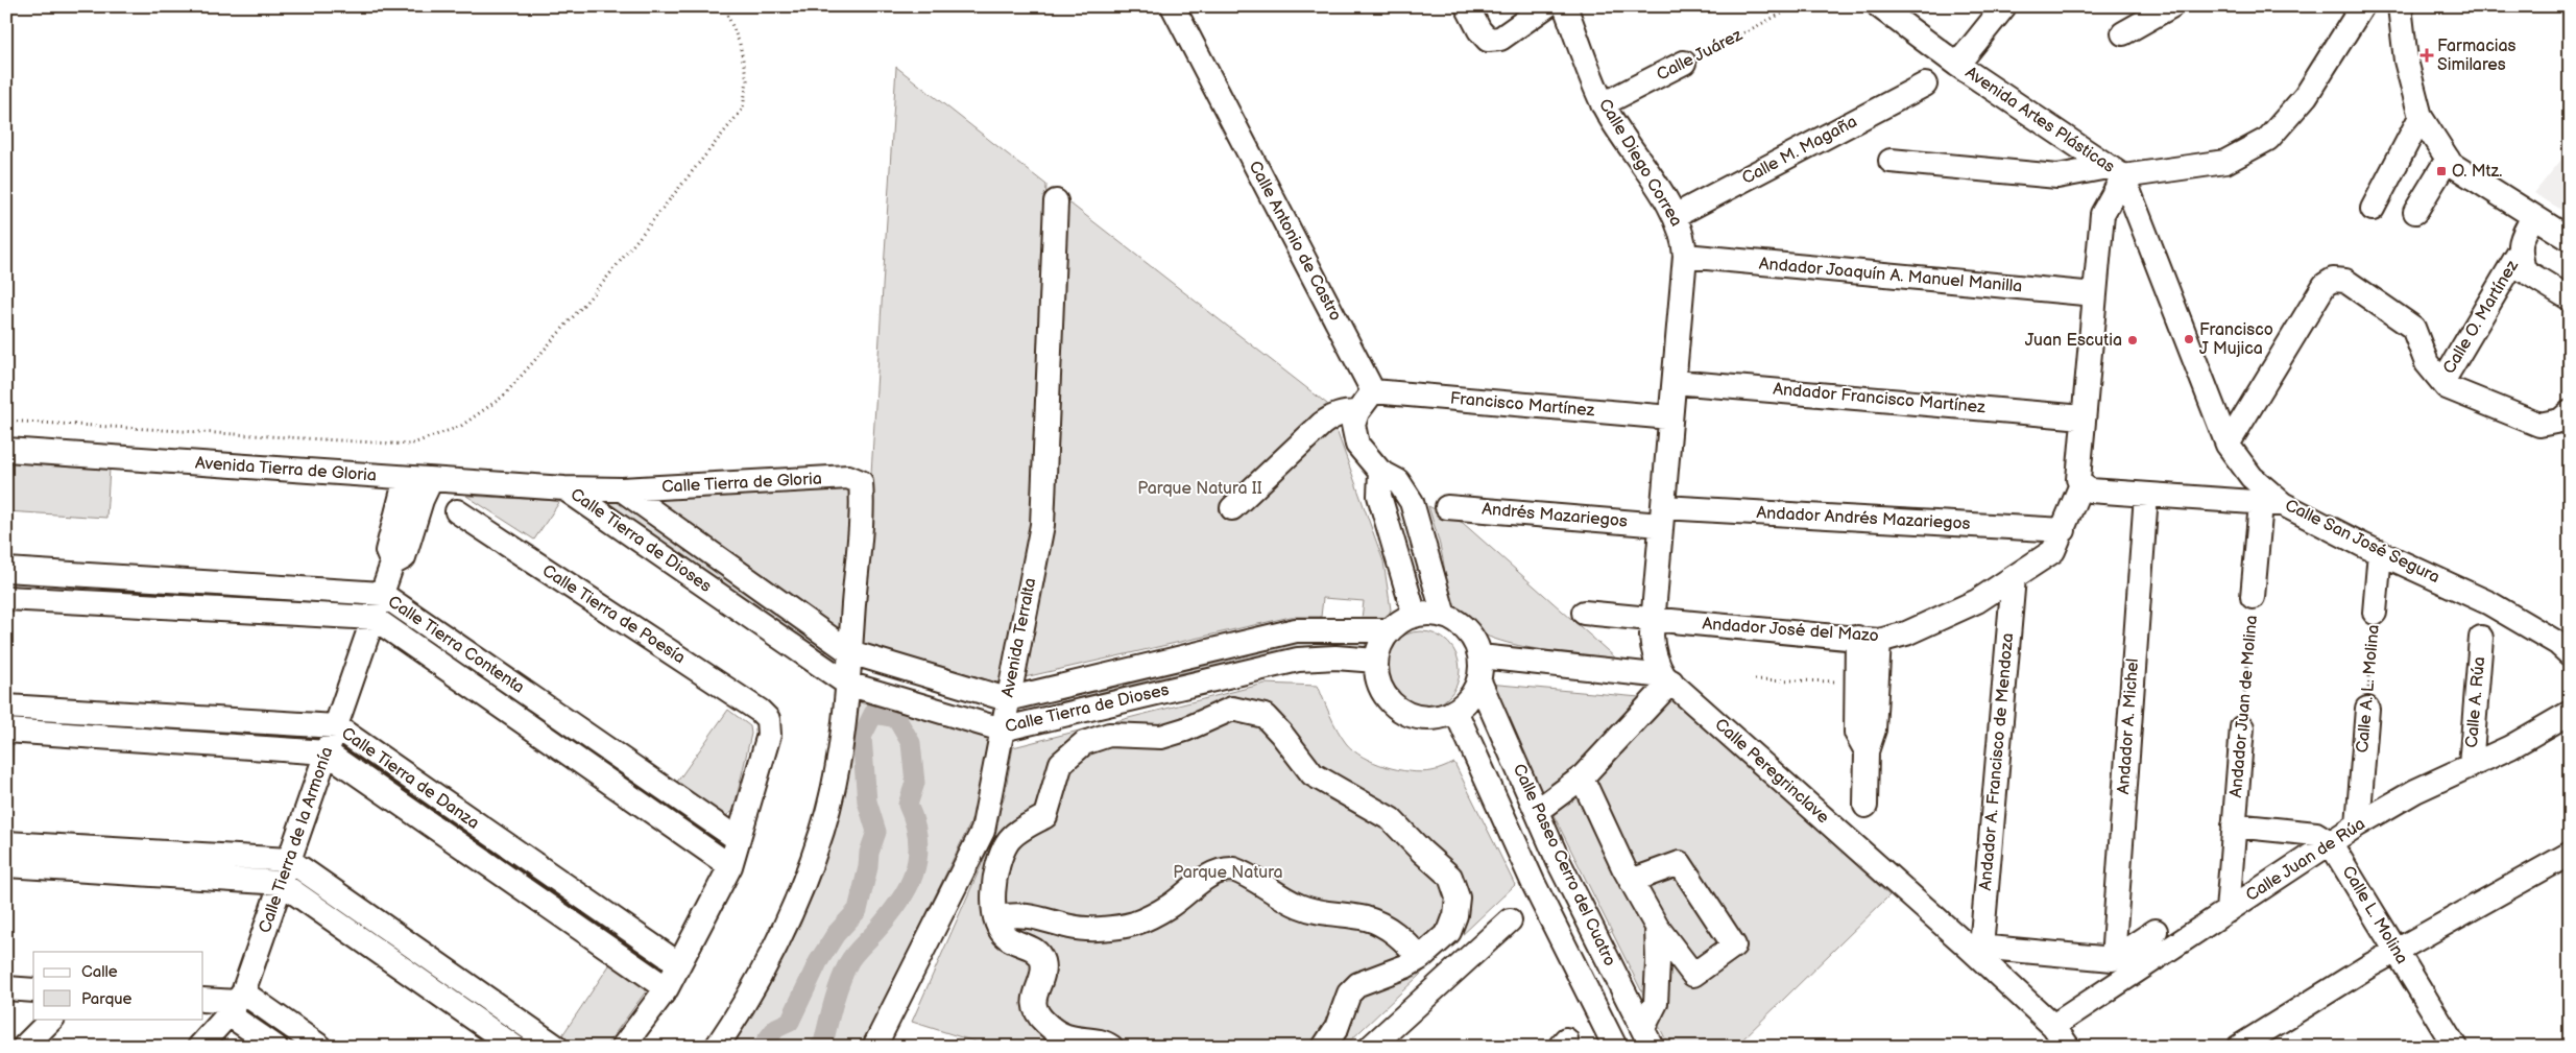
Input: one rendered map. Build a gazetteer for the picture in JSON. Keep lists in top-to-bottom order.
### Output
{
  "streets": {
    "street": [
      "Calle Juárez",
      "Avenida Artes Plásticas",
      "Calle M. Magaña",
      "Calle Diego Correa",
      "Calle Antonio de Castro",
      "Andador Joaquín A. Manuel Manilla",
      "Calle O. Martínez",
      "Andador Francisco Martínez",
      "Francisco Martínez",
      "Avenida Tierra de Gloria",
      "Calle Tierra de Gloria",
      "Andrés Mazariegos",
      "Andador Andrés Mazariegos",
      "Calle Tierra de Dioses",
      "Calle San José Segura",
      "Calle Tierra de Poesía",
      "Andador José del Mazo",
      "Avenida Terralta",
      "Calle Tierra Contenta",
      "Calle A. L. Molina",
      "Calle A. Rúa",
      "Andador Juan de Molina",
      "Andador A. Michel",
      "Andador A. Francisco de Mendoza",
      "Calle Peregrinclave",
      "Calle Tierra de Danza",
      "Calle Tierra de la Armonía",
      "Calle Juan de Rúa",
      "Calle Paseo Cerro del Cuatro",
      "Calle L. Molina"
    ]
  },
  "crossings": [
    ["Calle Juárez", "Calle Diego Correa"],
    ["Avenida Artes Plásticas", "Calle San José Segura"],
    ["Calle M. Magaña", "Calle Diego Correa"],
    ["Calle Diego Correa", "Andador Joaquín A. Manuel Manilla"],
    ["Calle Diego Correa", "Andador Francisco Martínez"],
    ["Calle Diego Correa", "Francisco Martínez"],
    ["Calle Diego Correa", "Calle Peregrinclave"],
    ["Calle Antonio de Castro", "Francisco Martínez"],
    ["Francisco Martínez", "Calle Peregrinclave"],
    ["Avenida Tierra de Gloria", "Calle Tierra de Dioses"],
    ["Avenida Tierra de Gloria", "Calle Tierra de la Armonía"],
    ["Calle Tierra de Gloria", "Calle Tierra de Dioses"],
    ["Andrés Mazariegos", "Andador Andrés Mazariegos"],
    ["Andrés Mazariegos", "Calle Peregrinclave"],
    ["Andador Andrés Mazariegos", "Andador José del Mazo"],
    ["Andador Andrés Mazariegos", "Calle Peregrinclave"],
    ["Calle Tierra de Dioses", "Avenida Terralta"],
    ["Calle Tierra de Dioses", "Calle Paseo Cerro del Cuatro"],
    ["Calle San José Segura", "Calle A. L. Molina"],
    ["Calle San José Segura", "Andador Juan de Molina"],
    ["Calle Tierra de Poesía", "Calle Tierra Contenta"],
    ["Andador José del Mazo", "Andador A. Francisco de Mendoza"],
    ["Andador José del Mazo", "Calle Peregrinclave"],
    ["Calle Tierra Contenta", "Calle Tierra de la Armonía"],
    ["Calle A. L. Molina", "Calle Juan de Rúa"],
    ["Calle A. Rúa", "Calle Juan de Rúa"],
    ["Andador Juan de Molina", "Calle Juan de Rúa"],
    ["Andador A. Francisco de Mendoza", "Calle Peregrinclave"],
    ["Calle Peregrinclave", "Calle Juan de Rúa"],
    ["Calle Tierra de Danza", "Calle Tierra de la Armonía"],
    ["Calle Juan de Rúa", "Calle L. Molina"]
  ],
  "parks": ["Parque Natura II", "Parque Natura"],
  "places": {
    "health": ["Farmacias Similares"],
    "transit": ["O. Mtz."],
    "other": ["Francisco J Mujica", "Juan Escutia"]
  },
  "legend": ["Calle", "Parque"]
}
